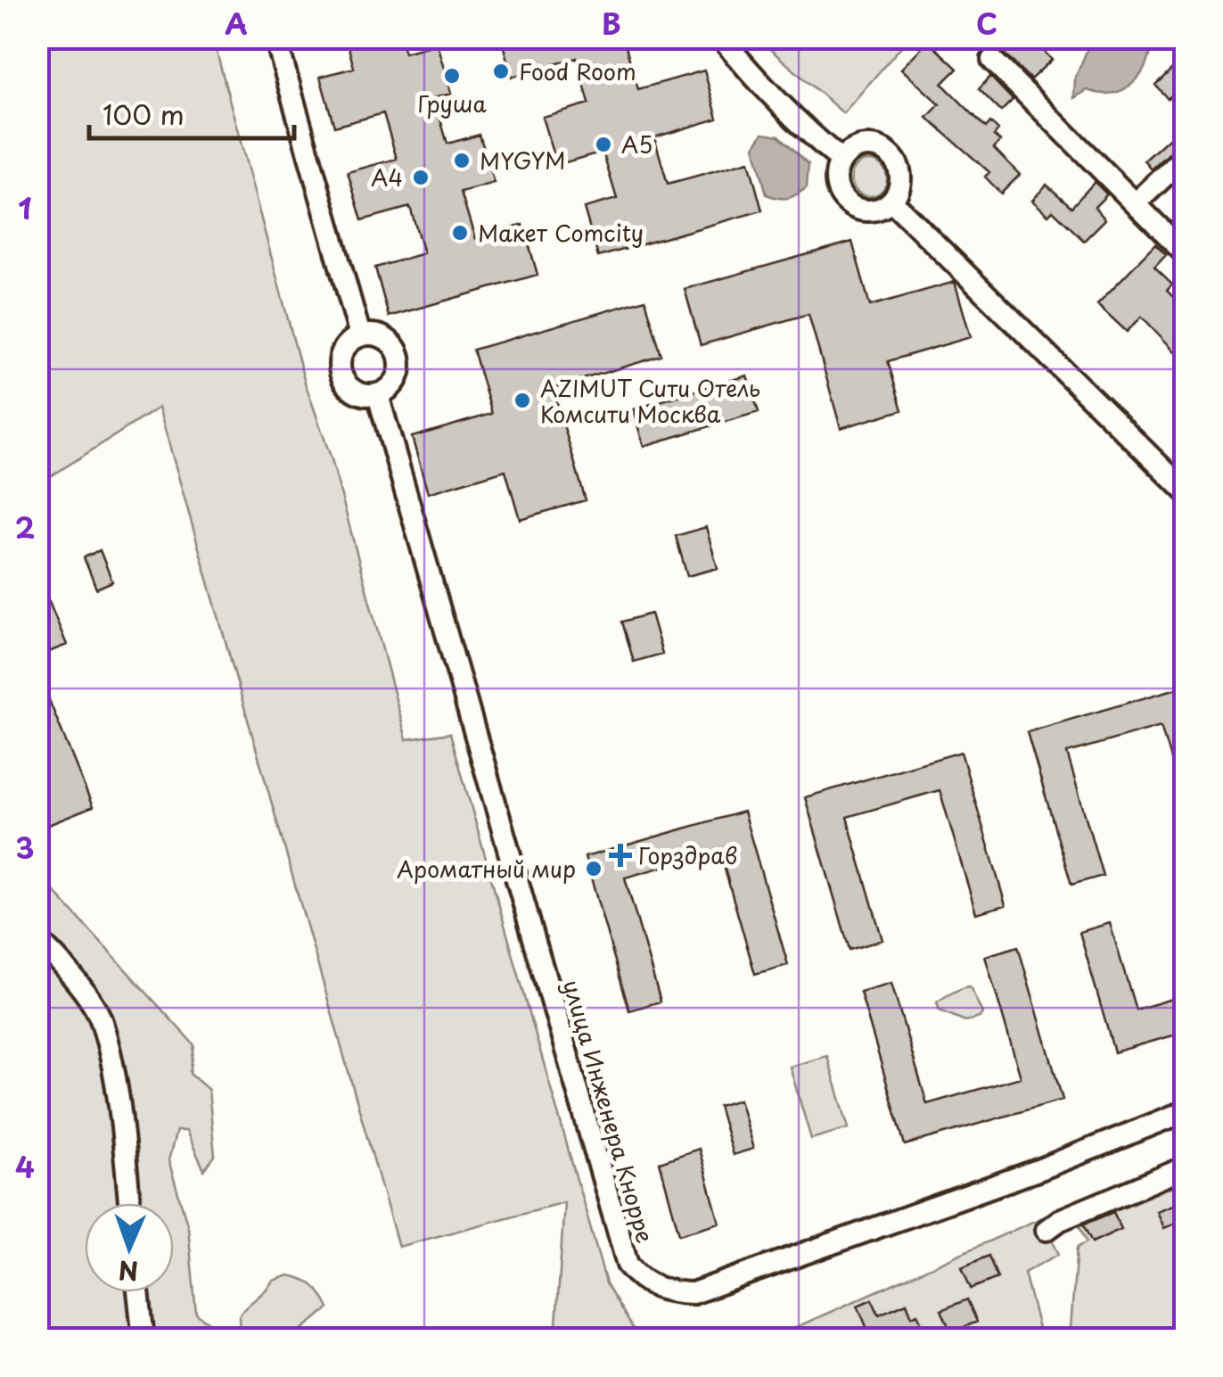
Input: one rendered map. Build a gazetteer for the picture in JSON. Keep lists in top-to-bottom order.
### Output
{
  "streets": {
    "street": ["улица Инженера Кнорре"]
  },
  "places": {
    "other": [
      "Food Room",
      "Груша",
      "А5",
      "MYGYM",
      "А4",
      "Макет Comcity",
      "AZIMUT Сити Отель Комсити Москва",
      "Ароматный мир"
    ],
    "health": ["Горздрав"]
  },
  "scale_bar": "100 m",
  "north": "bottom",
  "grid": {
    "columns": ["A", "B", "C"],
    "rows": [
      "1",
      "2",
      "3",
      "4"
    ]
  }
}
